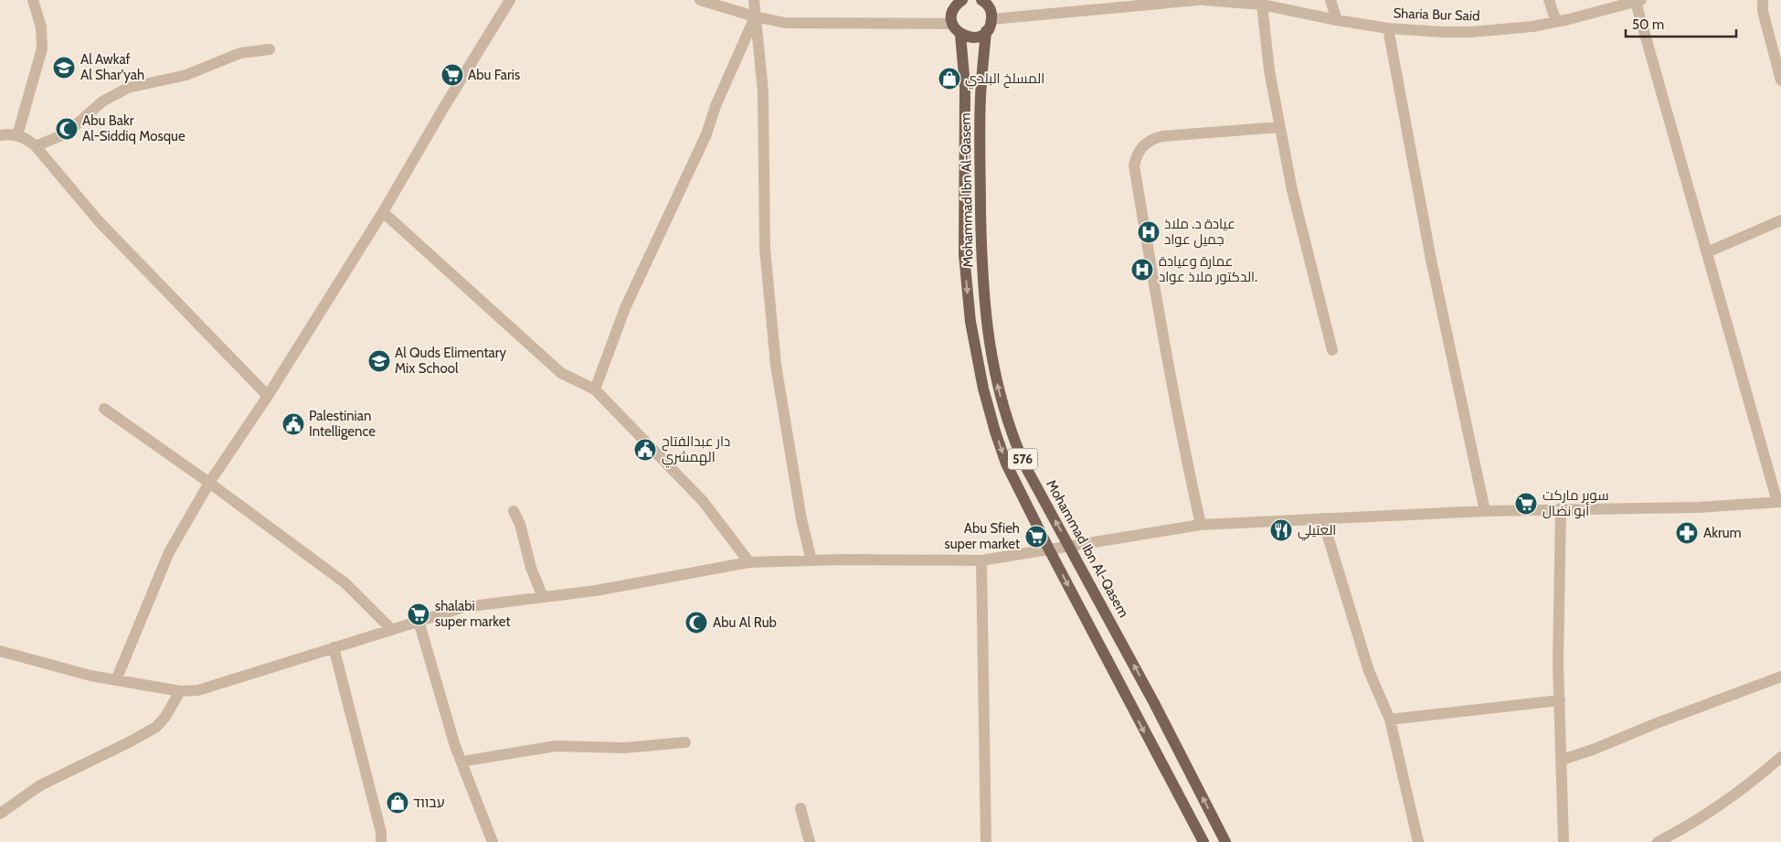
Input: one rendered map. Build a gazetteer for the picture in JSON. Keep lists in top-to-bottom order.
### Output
{
  "streets": {
    "main road": ["Mohammad Ibn Al-Qasem", "576"],
    "street": ["Sharia Bur Said"]
  },
  "places": {
    "school or university": ["Al Awkaf Al Shar'yah", "Al Quds Elimentary Mix School"],
    "supermarket": [
      "Abu Faris",
      "سوبر ماركت أبو نضال",
      "Abu Sfieh super market",
      "shalabi super market"
    ],
    "shop": ["المسلخ البلدي", "עבווד"],
    "mosque": ["Abu Bakr Al-Siddiq Mosque", "Abu Al Rub"],
    "hospital": ["عيادة د. ملاذ جميل عواد", "عمارة وعيادة الدكتور ملاذ عواد."],
    "public building": ["Palestinian Intelligence", "دار عبدالفتاح الهمشري"],
    "restaurant": ["العتيلي"],
    "pharmacy": ["Akrum"]
  },
  "scale_bar": "50 m"
}
